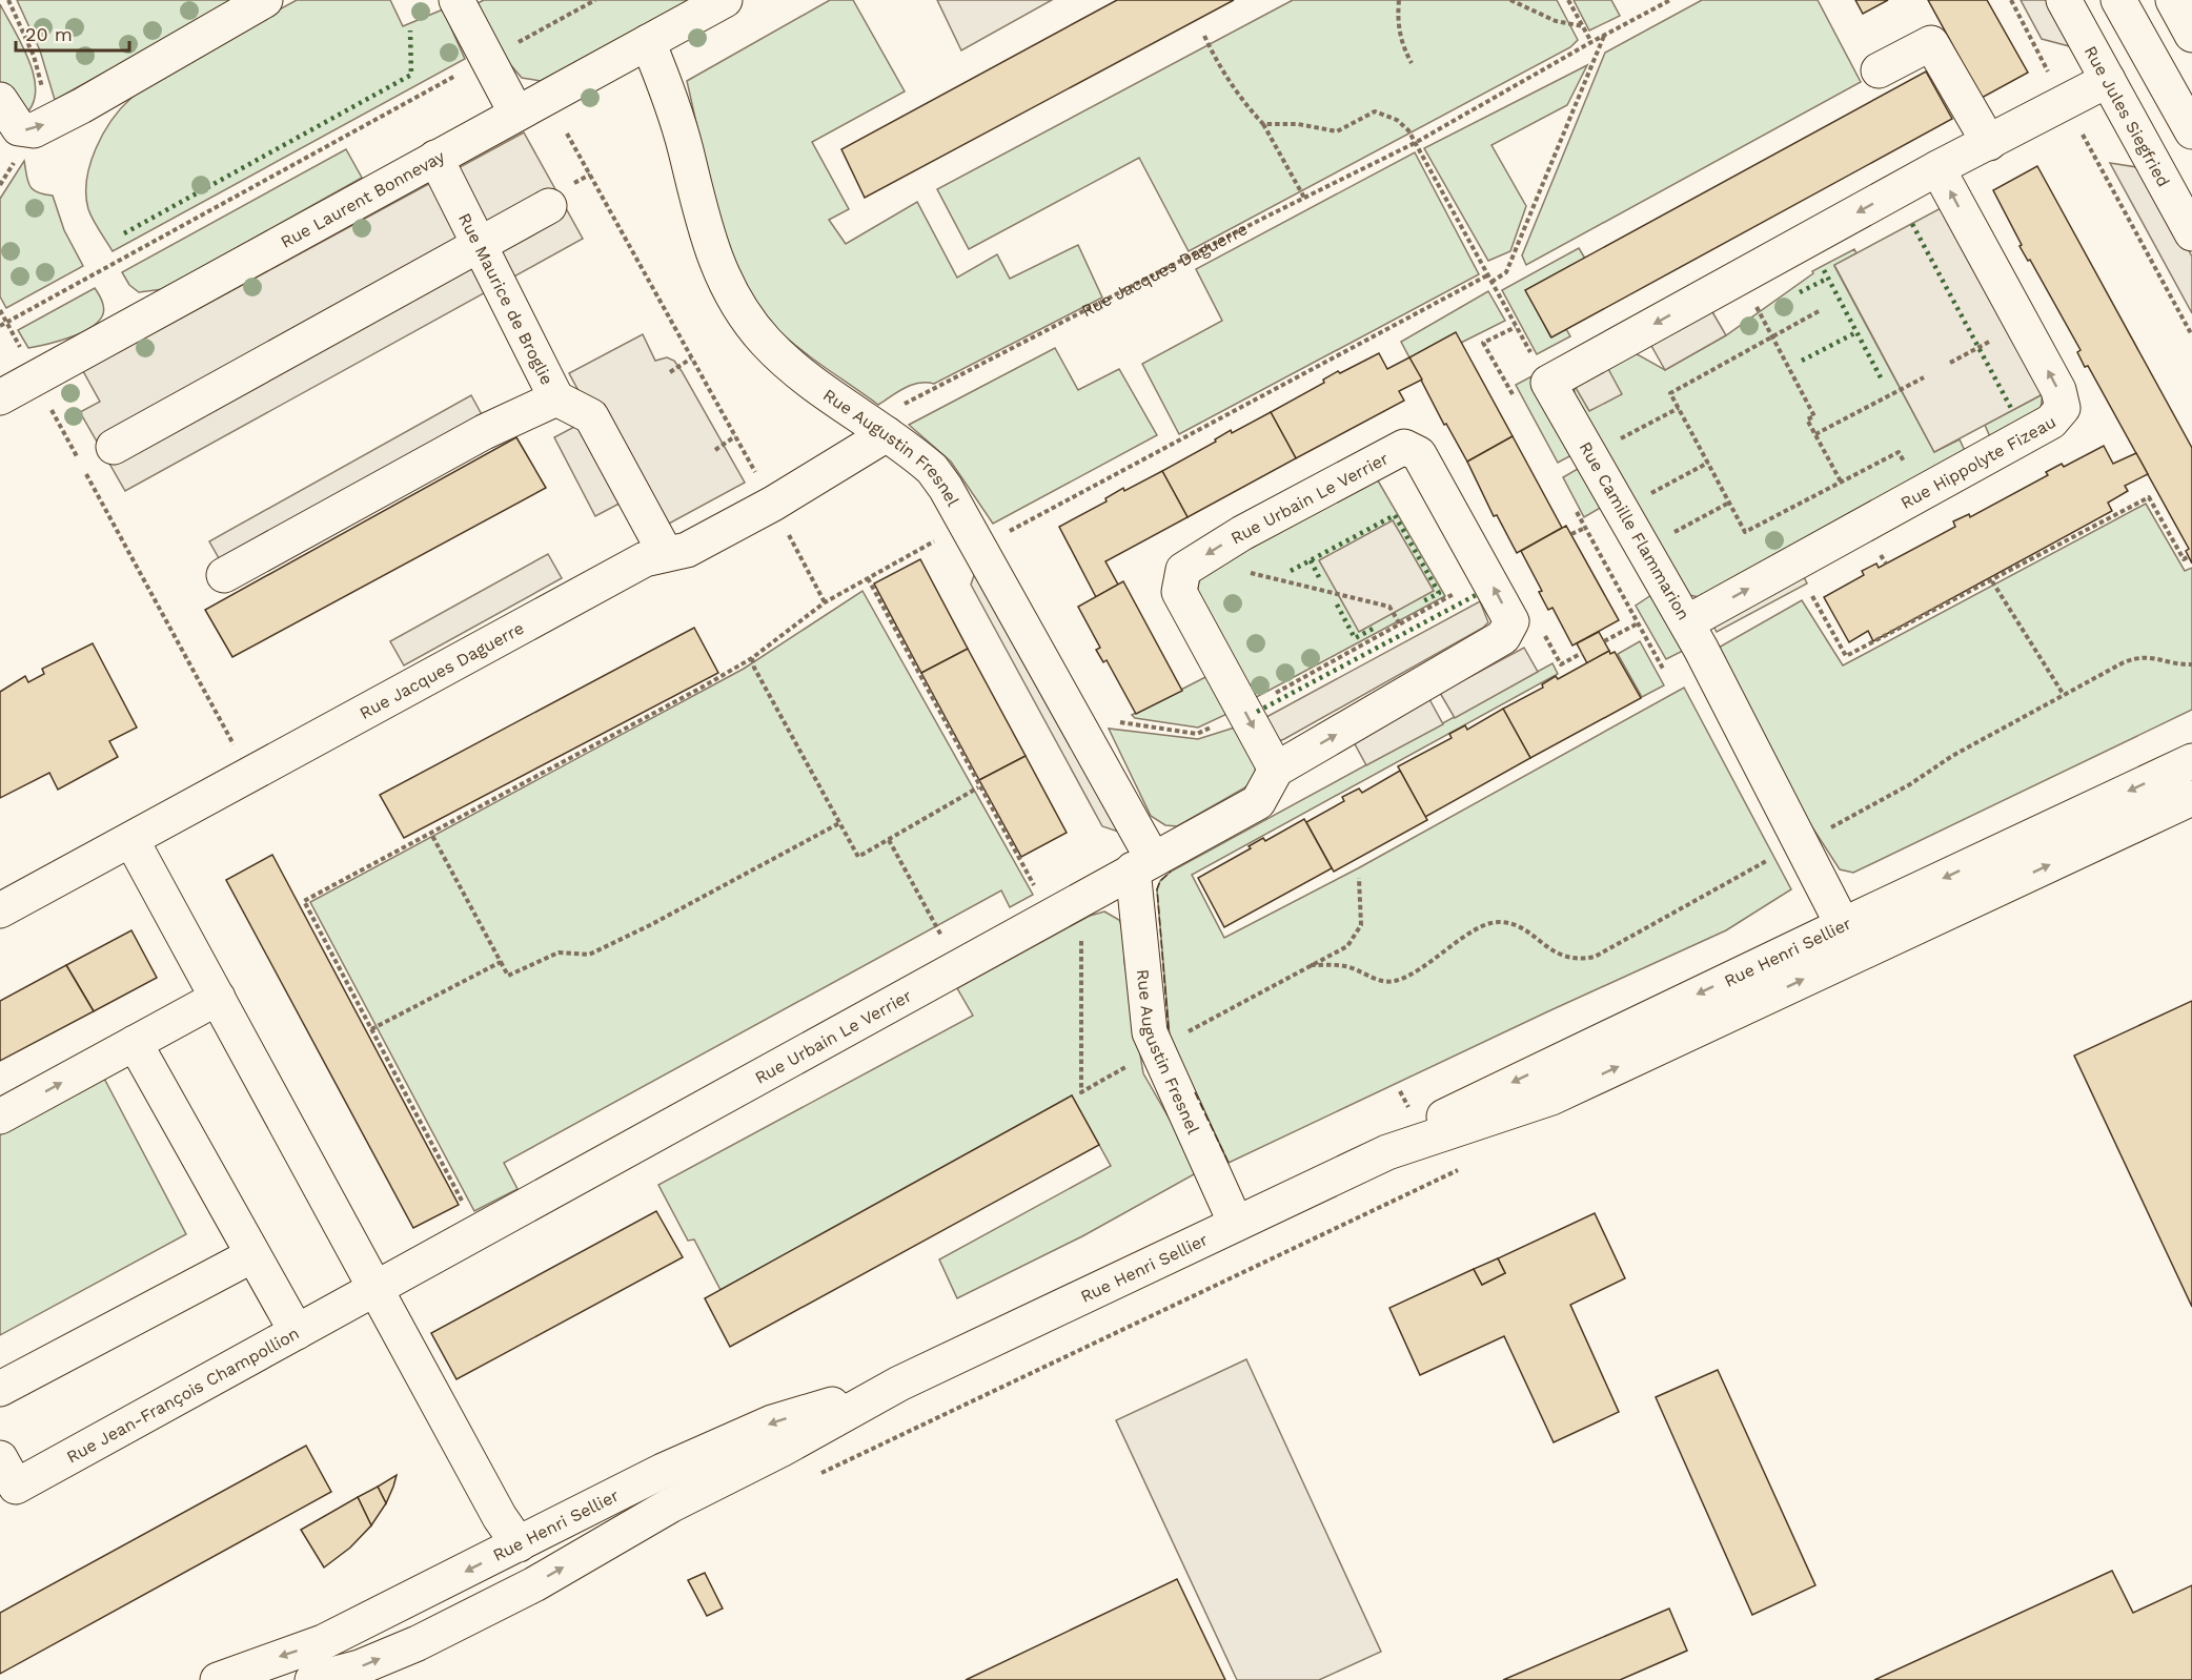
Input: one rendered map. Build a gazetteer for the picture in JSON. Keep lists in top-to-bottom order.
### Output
{
  "streets": {
    "street": [
      "Rue Jules Siegfried",
      "Rue Laurent Bonnevay",
      "Rue Jacques Daguerre",
      "Rue Maurice de Broglie",
      "Rue Augustin Fresnel",
      "Rue Hippolyte Fizeau",
      "Rue Urbain Le Verrier",
      "Rue Camille Flammarion",
      "Rue Henri Sellier",
      "Rue Jean-François Champollion"
    ]
  },
  "crossings": [
    ["Rue Laurent Bonnevay", "Rue Maurice de Broglie"],
    ["Rue Laurent Bonnevay", "Rue Augustin Fresnel"],
    ["Rue Jacques Daguerre", "Rue Maurice de Broglie"],
    ["Rue Jacques Daguerre", "Rue Augustin Fresnel"],
    ["Rue Augustin Fresnel", "Rue Urbain Le Verrier"],
    ["Rue Augustin Fresnel", "Rue Henri Sellier"],
    ["Rue Hippolyte Fizeau", "Rue Camille Flammarion"],
    ["Rue Urbain Le Verrier", "Rue Jean-François Champollion"],
    ["Rue Camille Flammarion", "Rue Henri Sellier"]
  ],
  "scale_bar": "20 m"
}
